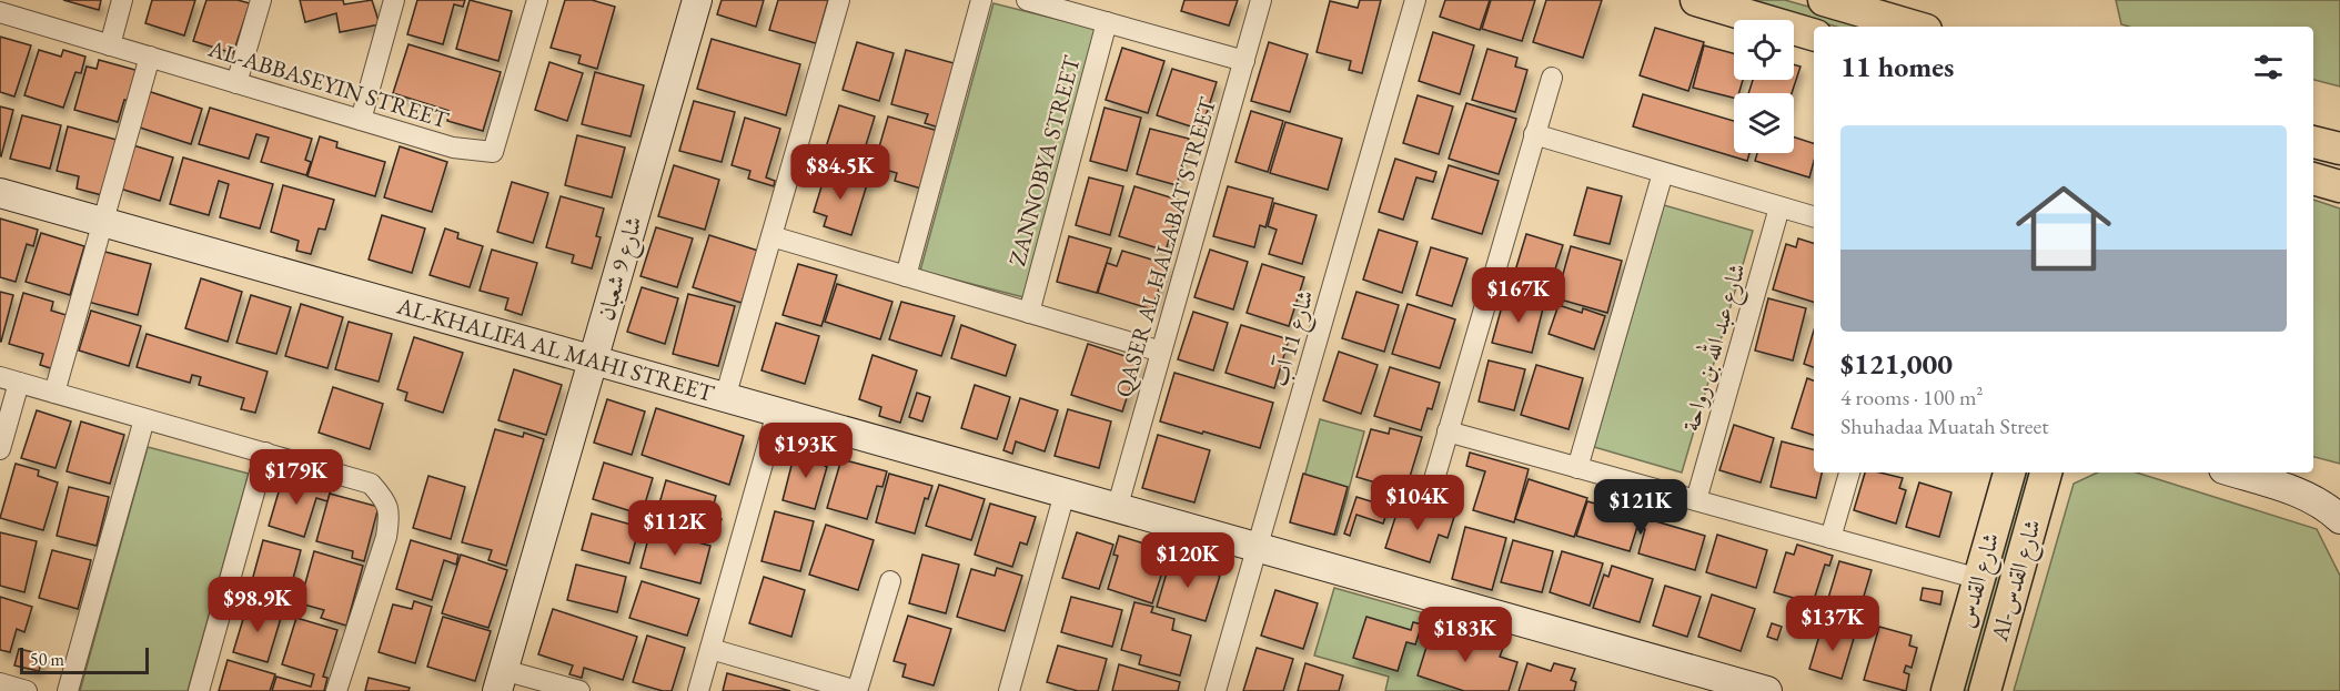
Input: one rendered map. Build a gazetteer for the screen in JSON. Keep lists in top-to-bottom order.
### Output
{
  "streets": {
    "main road": ["شارع القدس", "Al-شارع القدس"],
    "street": [
      "AL-ABBASEYIN STREET",
      "ZANNOBYA STREET",
      "QASER AL HALABAT STREET",
      "شارع 9 شعبان",
      "شارع 11 آب",
      "شارع عبد الله بن رواحة",
      "AL-KHALIFA AL MAHI STREET"
    ]
  },
  "crossings": [
    ["QASER AL HALABAT STREET", "AL-KHALIFA AL MAHI STREET"],
    ["شارع 9 شعبان", "AL-KHALIFA AL MAHI STREET"],
    ["شارع 11 آب", "AL-KHALIFA AL MAHI STREET"]
  ],
  "scale_bar": "50 m",
  "page": {
    "heading": "11 homes",
    "list": [
      {
        "name": "$121,000",
        "note": "4 rooms · 100 m² · Shuhadaa Muatah Street"
      }
    ],
    "price": [
      "$84.5K",
      "$167K",
      "$193K",
      "$179K",
      "$104K",
      "$121K",
      "$112K",
      "$120K",
      "$98.9K",
      "$137K",
      "$183K"
    ],
    "scale": "50 m"
  }
}
